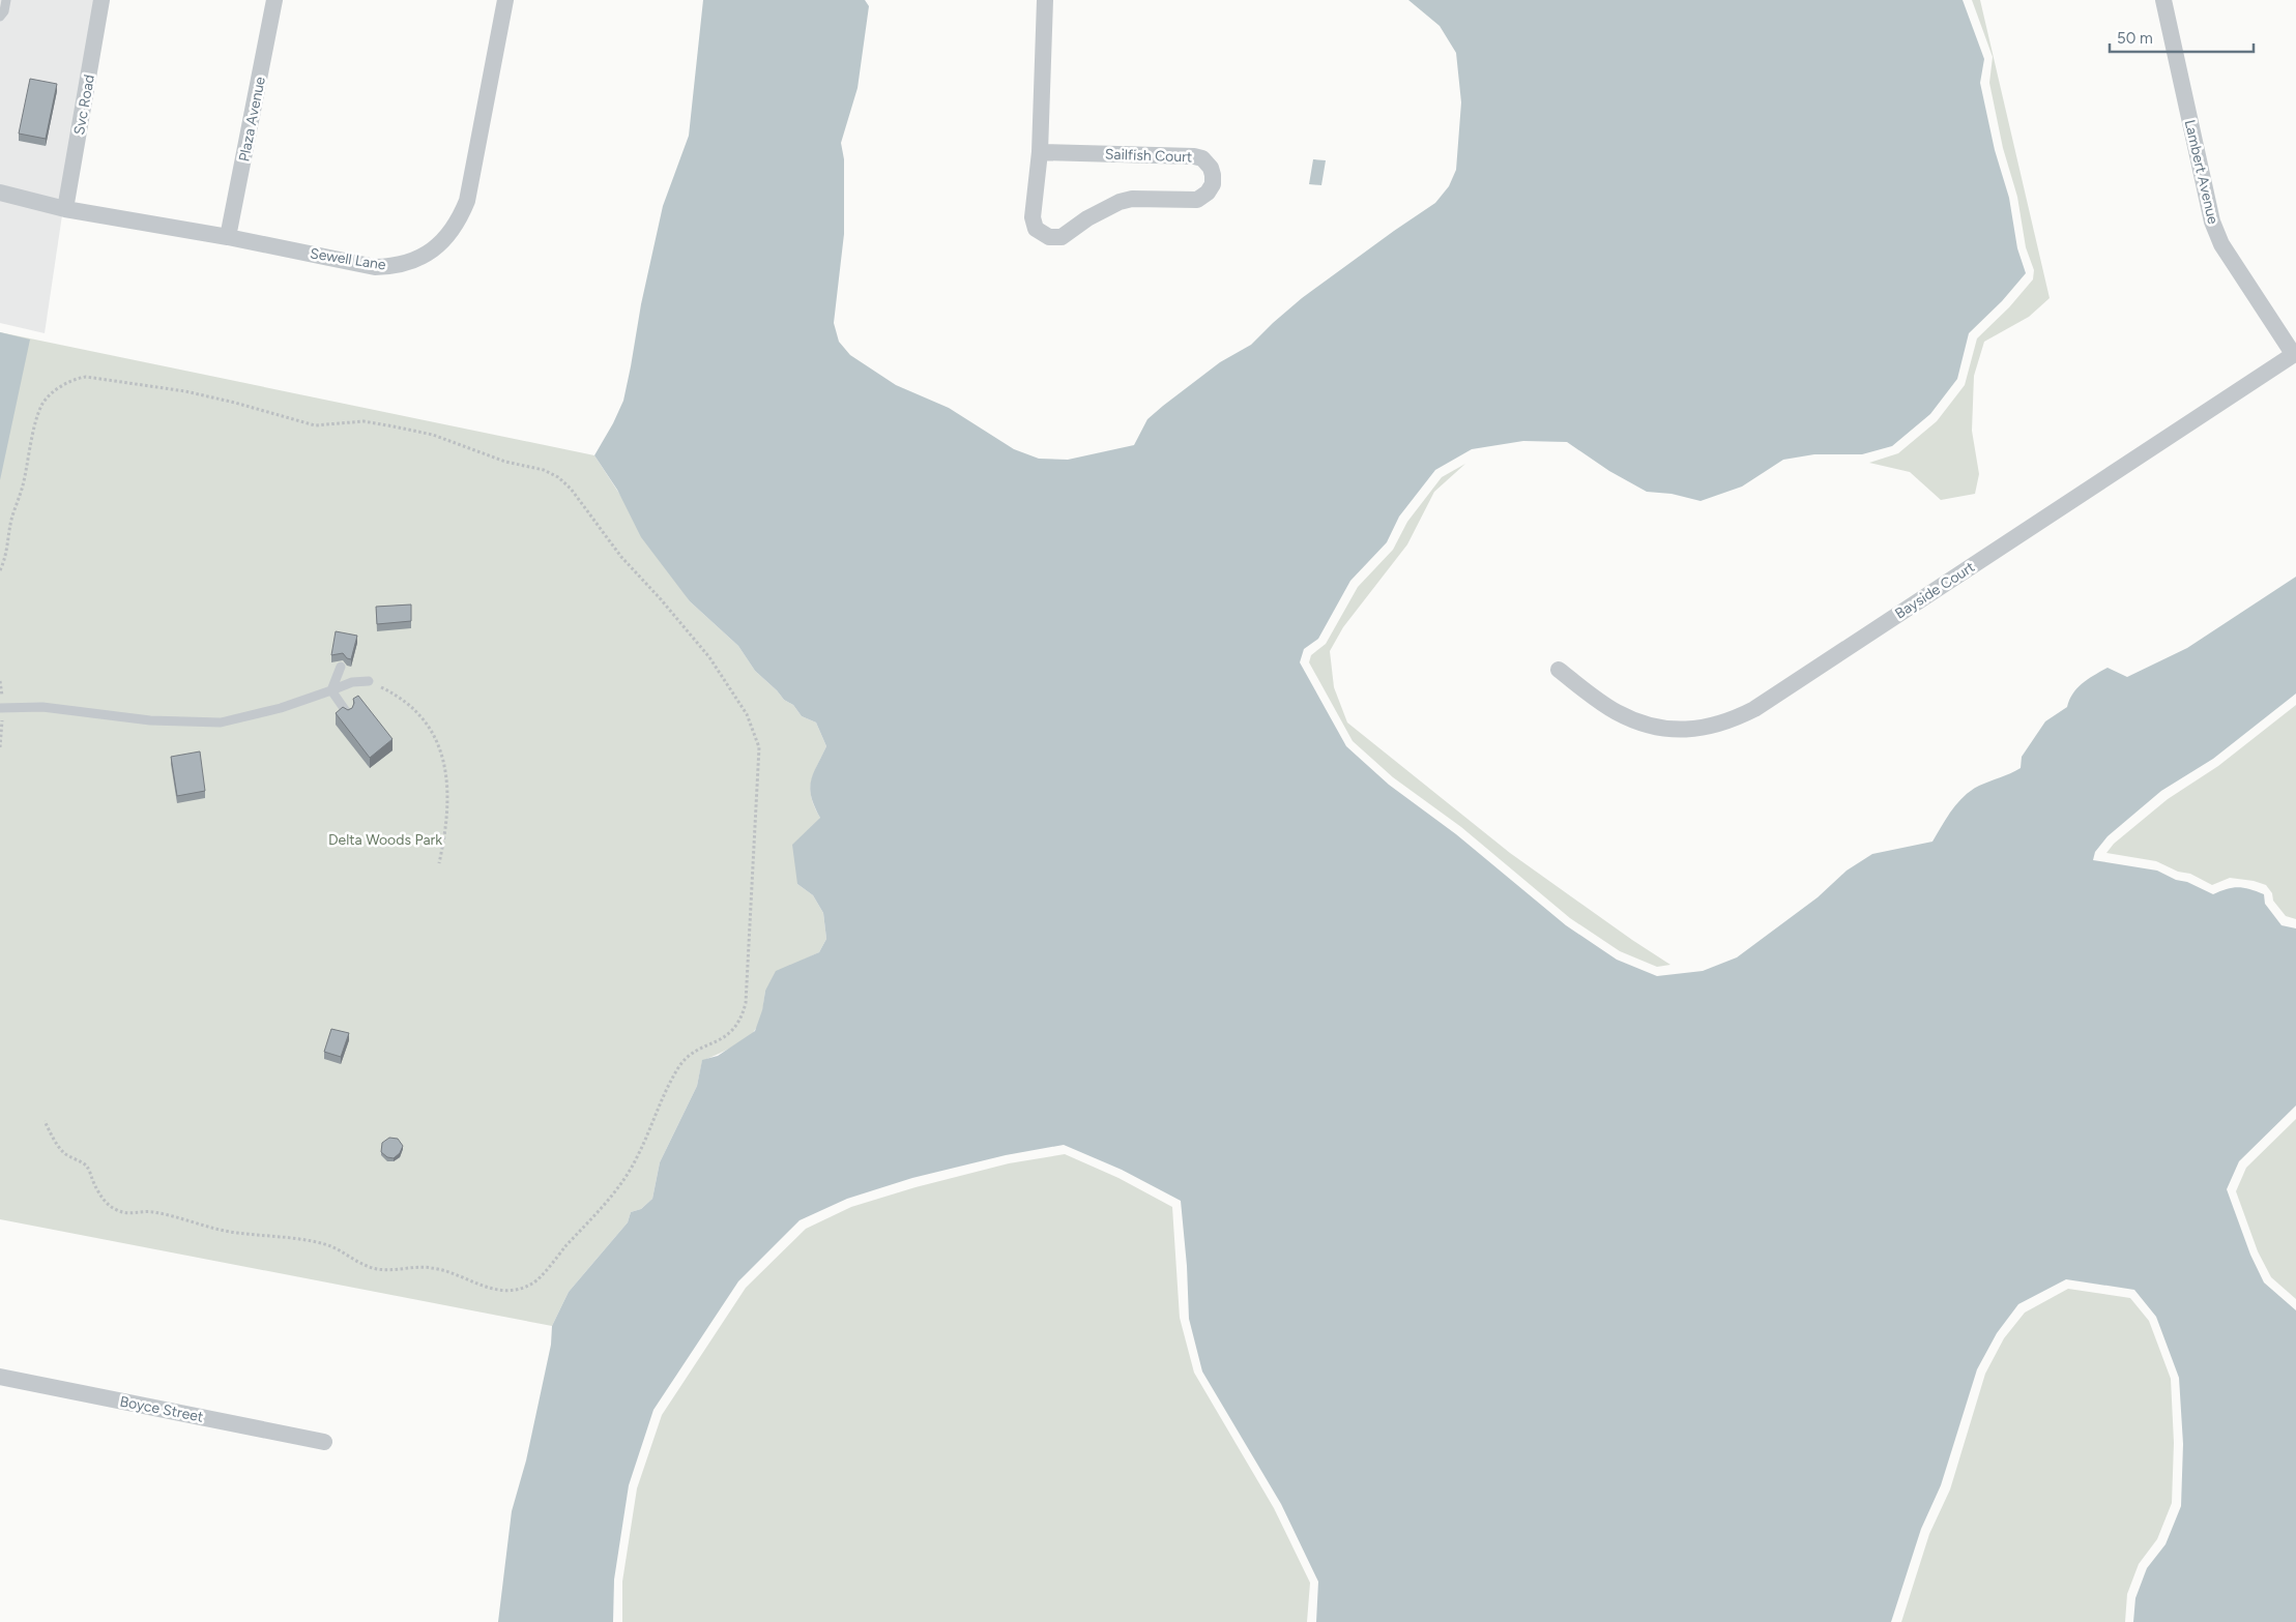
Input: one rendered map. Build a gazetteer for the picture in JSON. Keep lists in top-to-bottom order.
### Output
{
  "streets": {
    "street": [
      "Svc Road",
      "Plaza Avenue",
      "Sailfish Court",
      "Lambert Avenue",
      "Sewell Lane",
      "Bayside Court",
      "Boyce Street"
    ]
  },
  "crossings": [
    ["Svc Road", "Sewell Lane"],
    ["Plaza Avenue", "Sewell Lane"],
    ["Lambert Avenue", "Bayside Court"]
  ],
  "parks": ["Delta Woods Park"],
  "scale_bar": "50 m"
}
